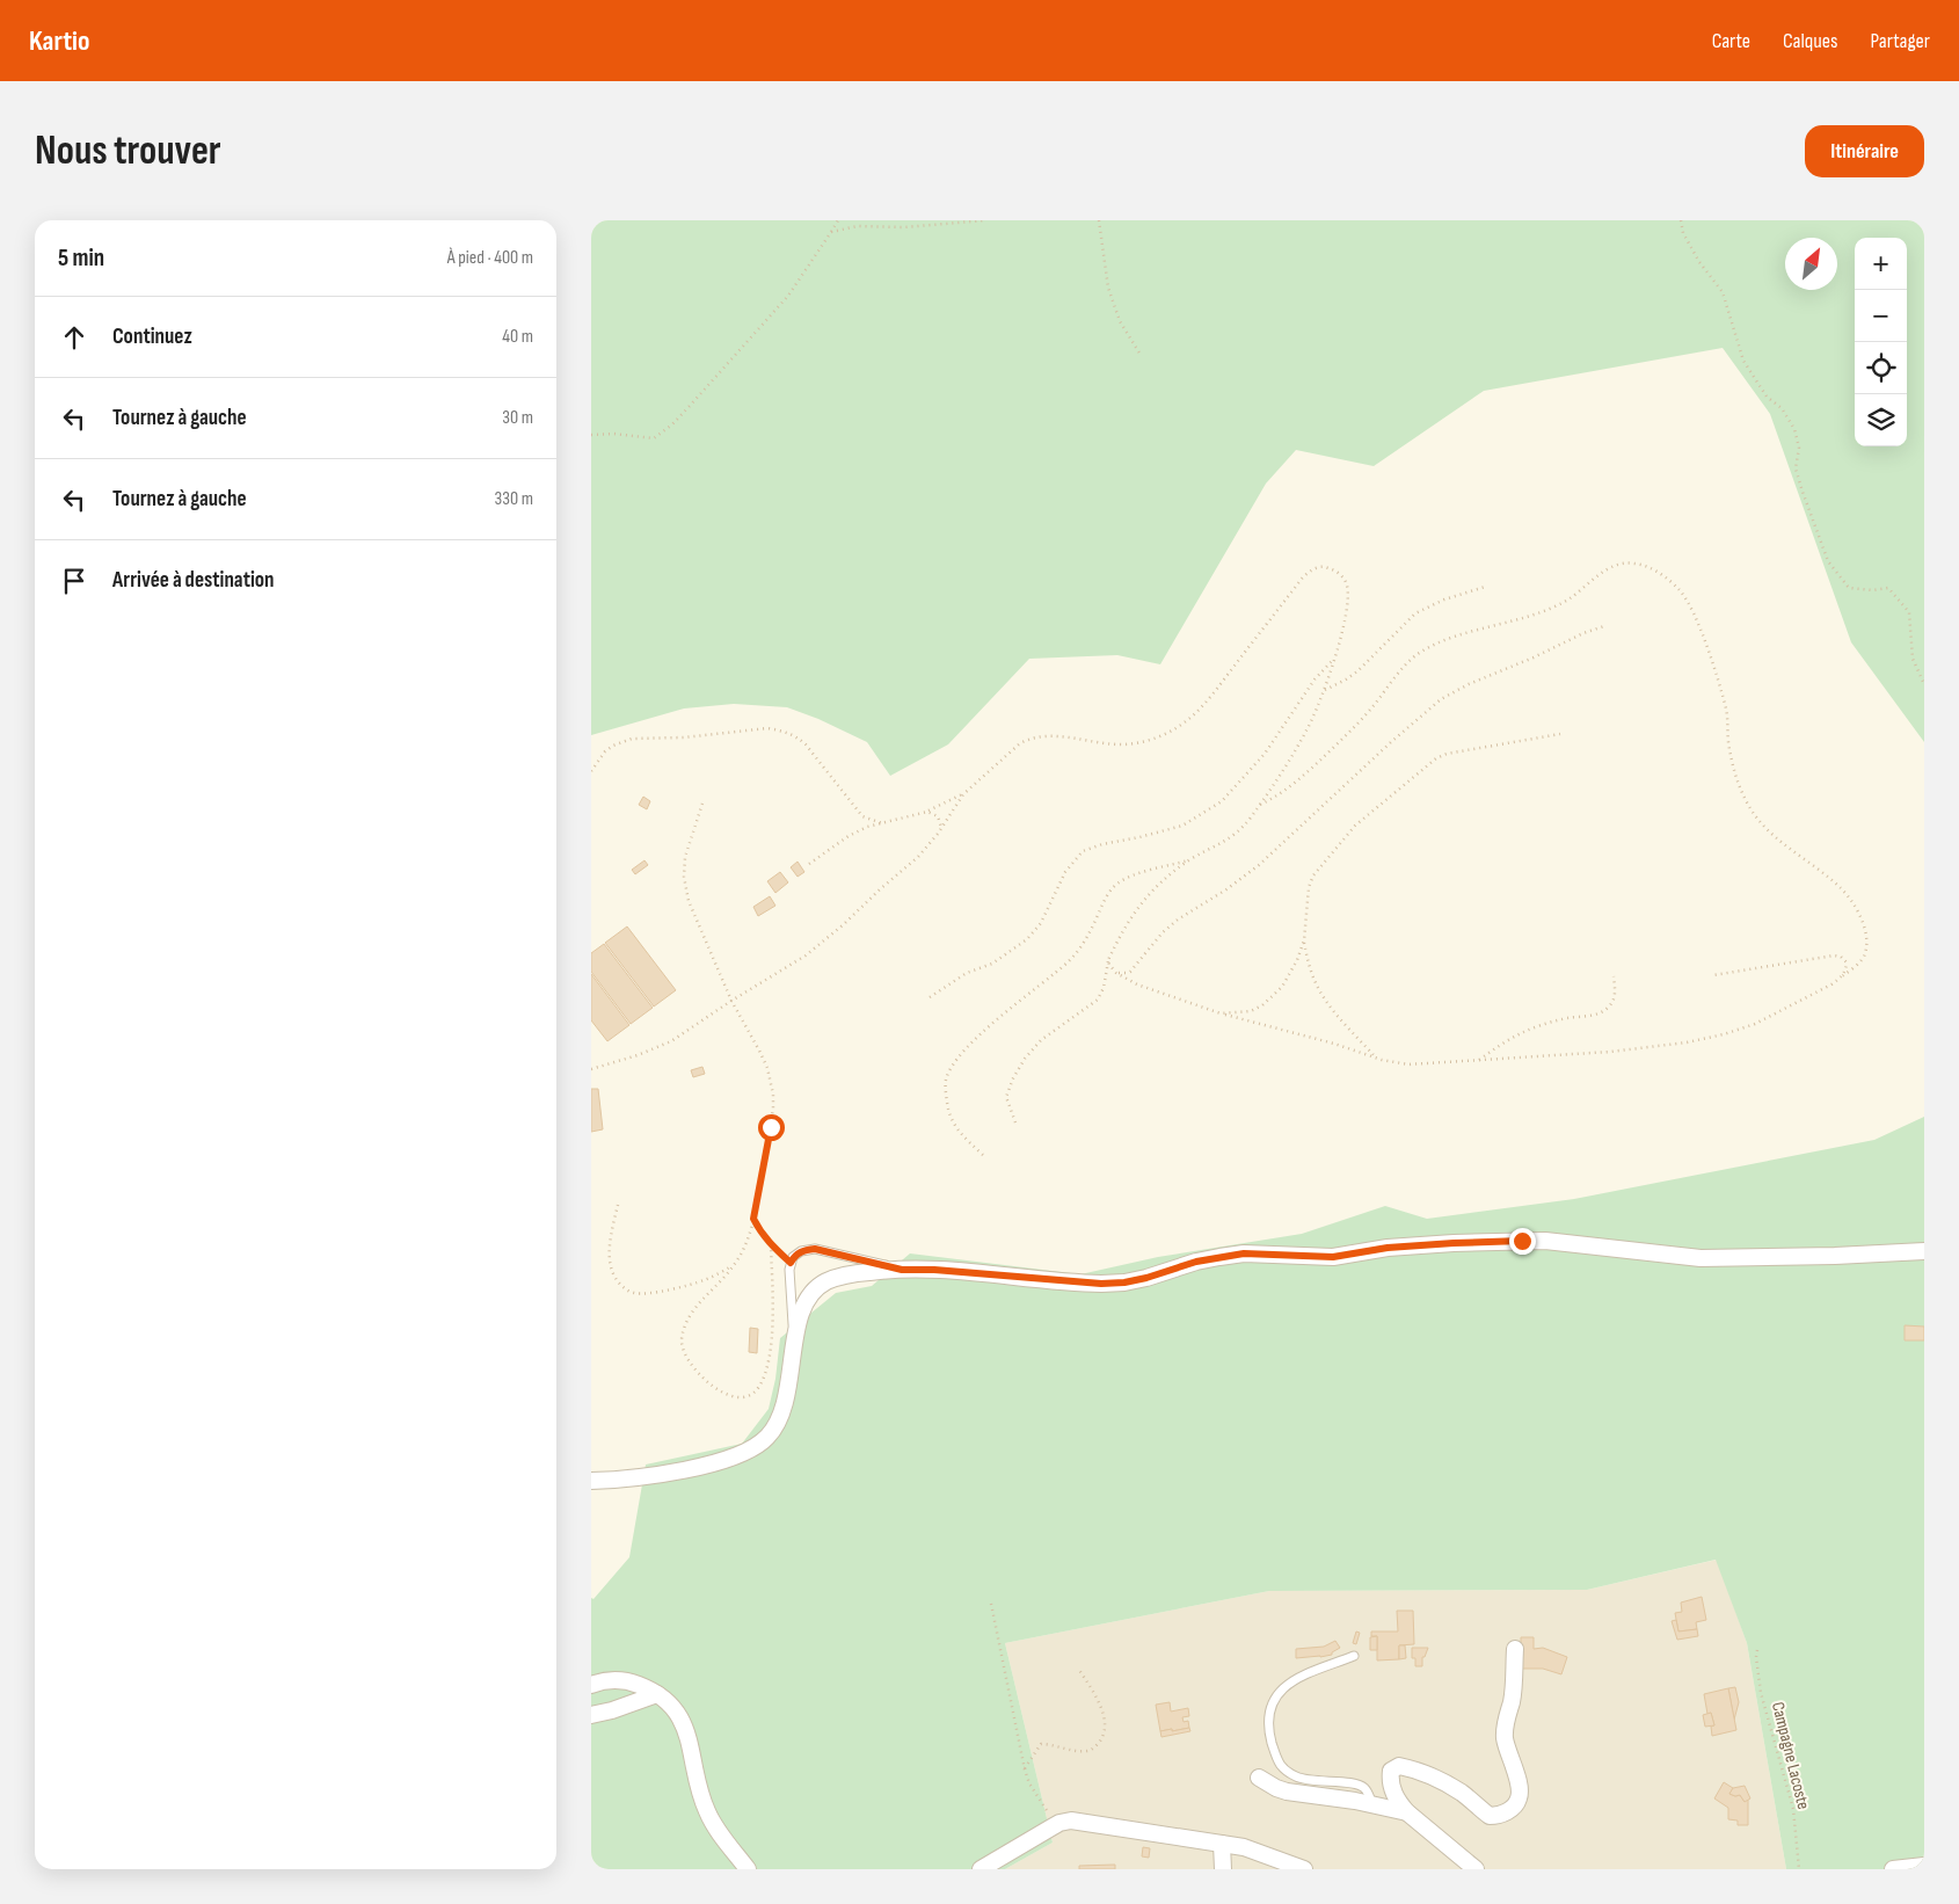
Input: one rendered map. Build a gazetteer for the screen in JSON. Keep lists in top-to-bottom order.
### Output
{
  "streets": {
    "path": ["Campagne Lacoste"]
  },
  "north": "top right",
  "page": {
    "header": "Kartio",
    "nav": ["Carte", "Calques", "Partager"],
    "buttons": "Itinéraire",
    "title": "Nous trouver",
    "heading": ["5 min", "À pied · 400 m"],
    "map_buttons": ["+", "−"],
    "list": [
      ["Continuez", "40 m"],
      ["Tournez à gauche", "30 m"],
      ["Tournez à gauche", "330 m"],
      "Arrivée à destination"
    ]
  }
}
